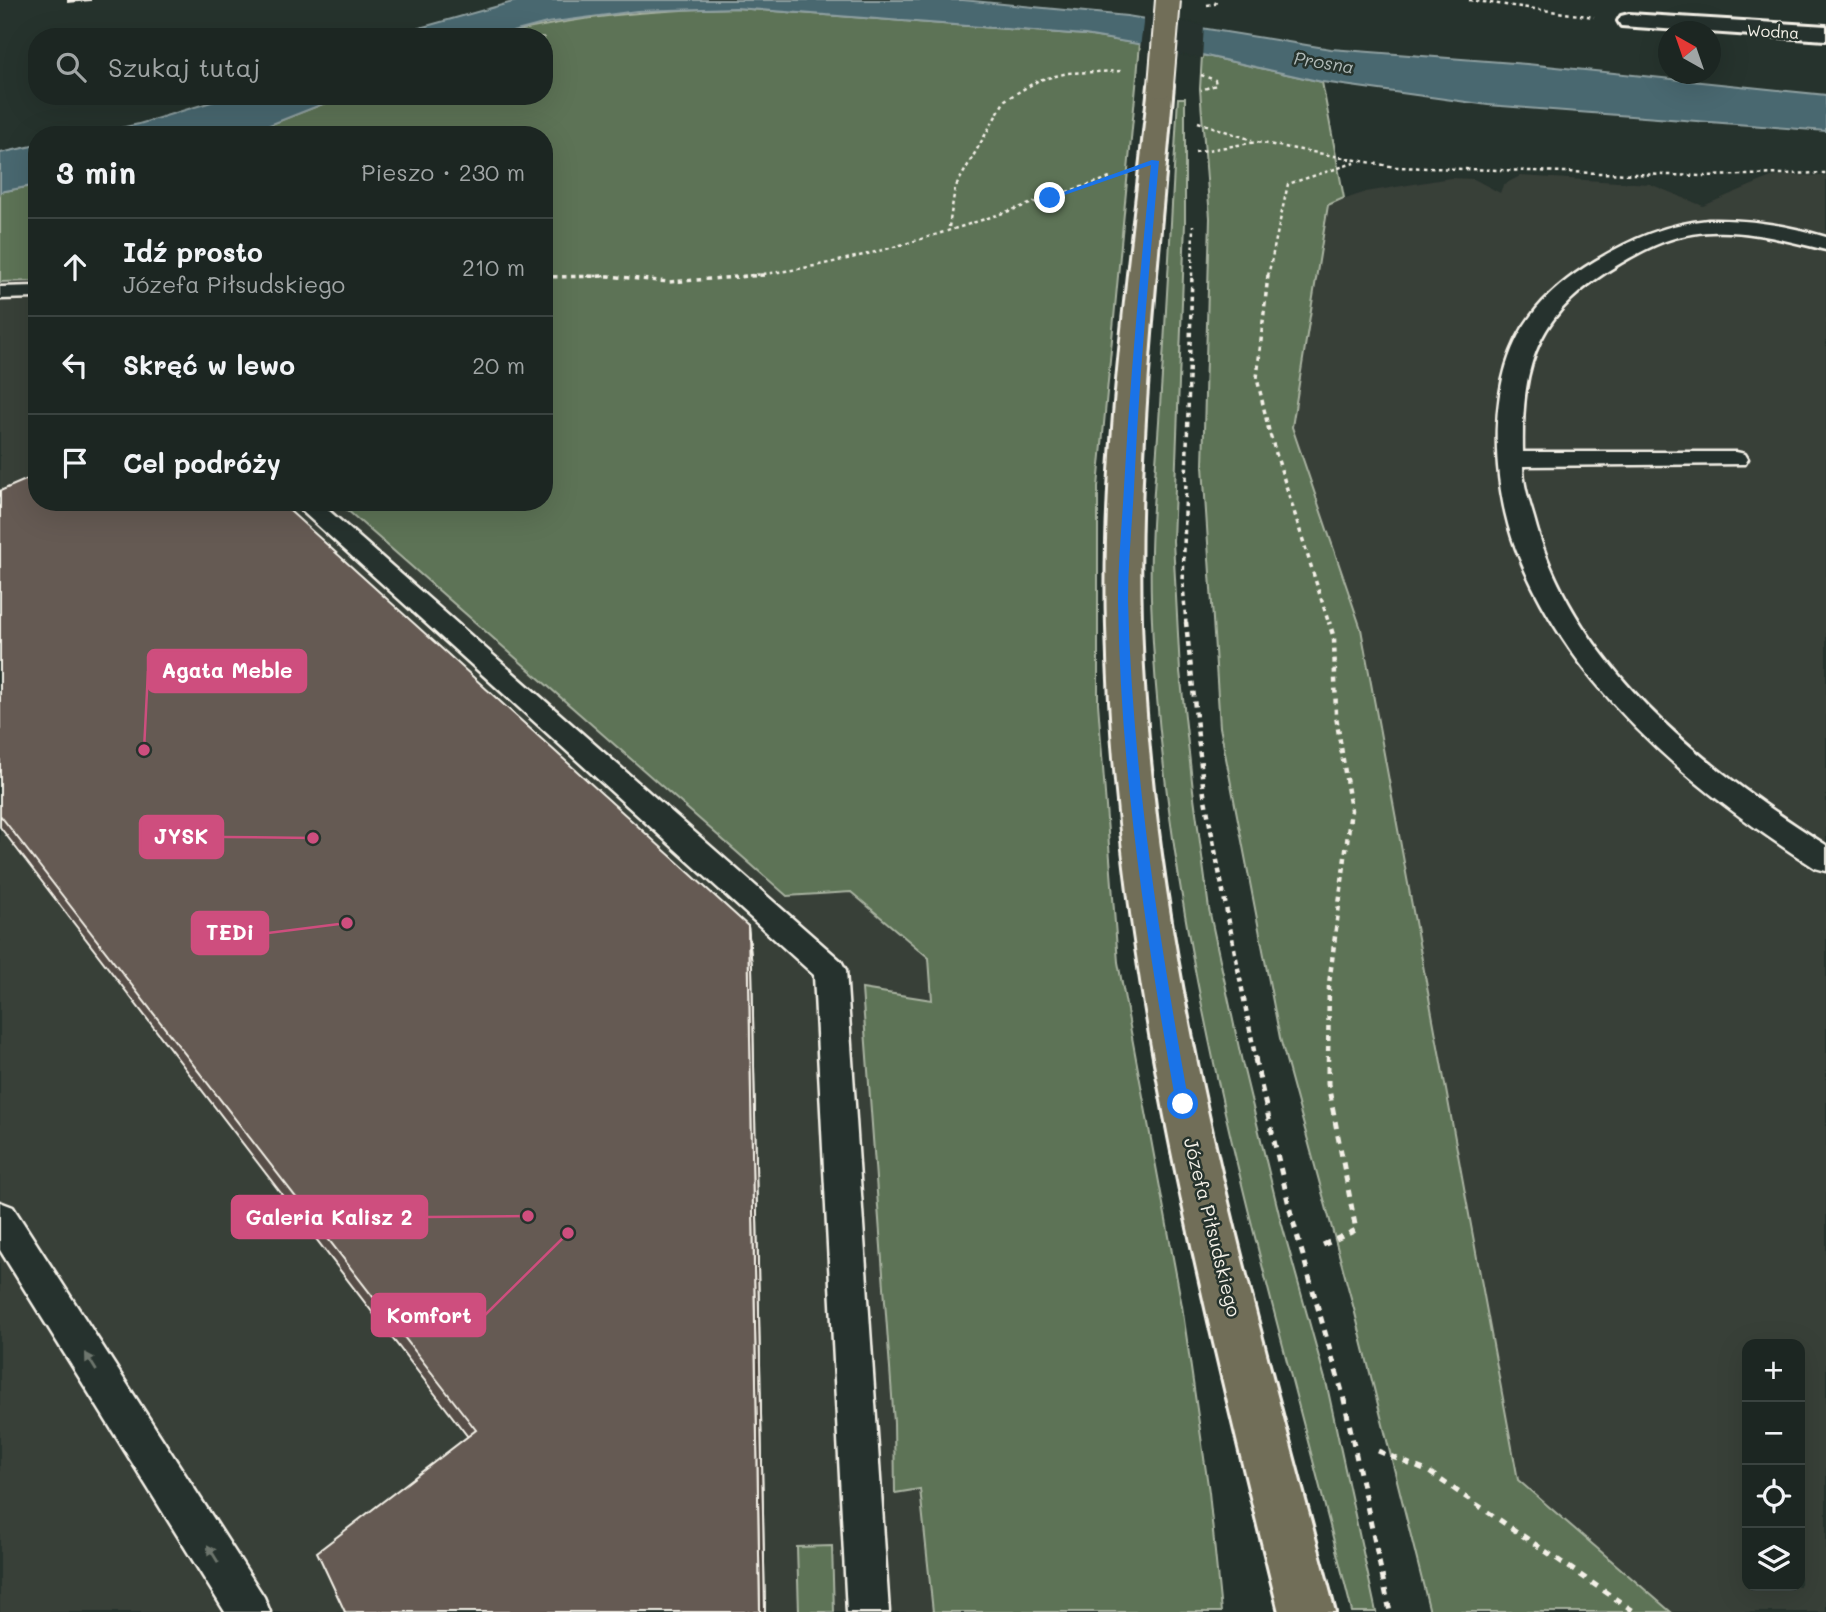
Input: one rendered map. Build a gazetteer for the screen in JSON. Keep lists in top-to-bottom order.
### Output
{
  "streets": {
    "main road": ["Józefa Piłsudskiego"],
    "street": ["Wodna"]
  },
  "water": ["Prosna"],
  "places": [
    "Agata Meble",
    "JYSK",
    "TEDi",
    "Galeria Kalisz 2",
    "Komfort"
  ],
  "north": "top left",
  "page": {
    "search": "Szukaj tutaj",
    "heading": ["3 min", "Pieszo · 230 m"],
    "list": [
      ["Idź prosto", "Józefa Piłsudskiego", "210 m"],
      ["Skręć w lewo", "20 m"],
      "Cel podróży"
    ],
    "map_buttons": ["+", "−"]
  }
}
